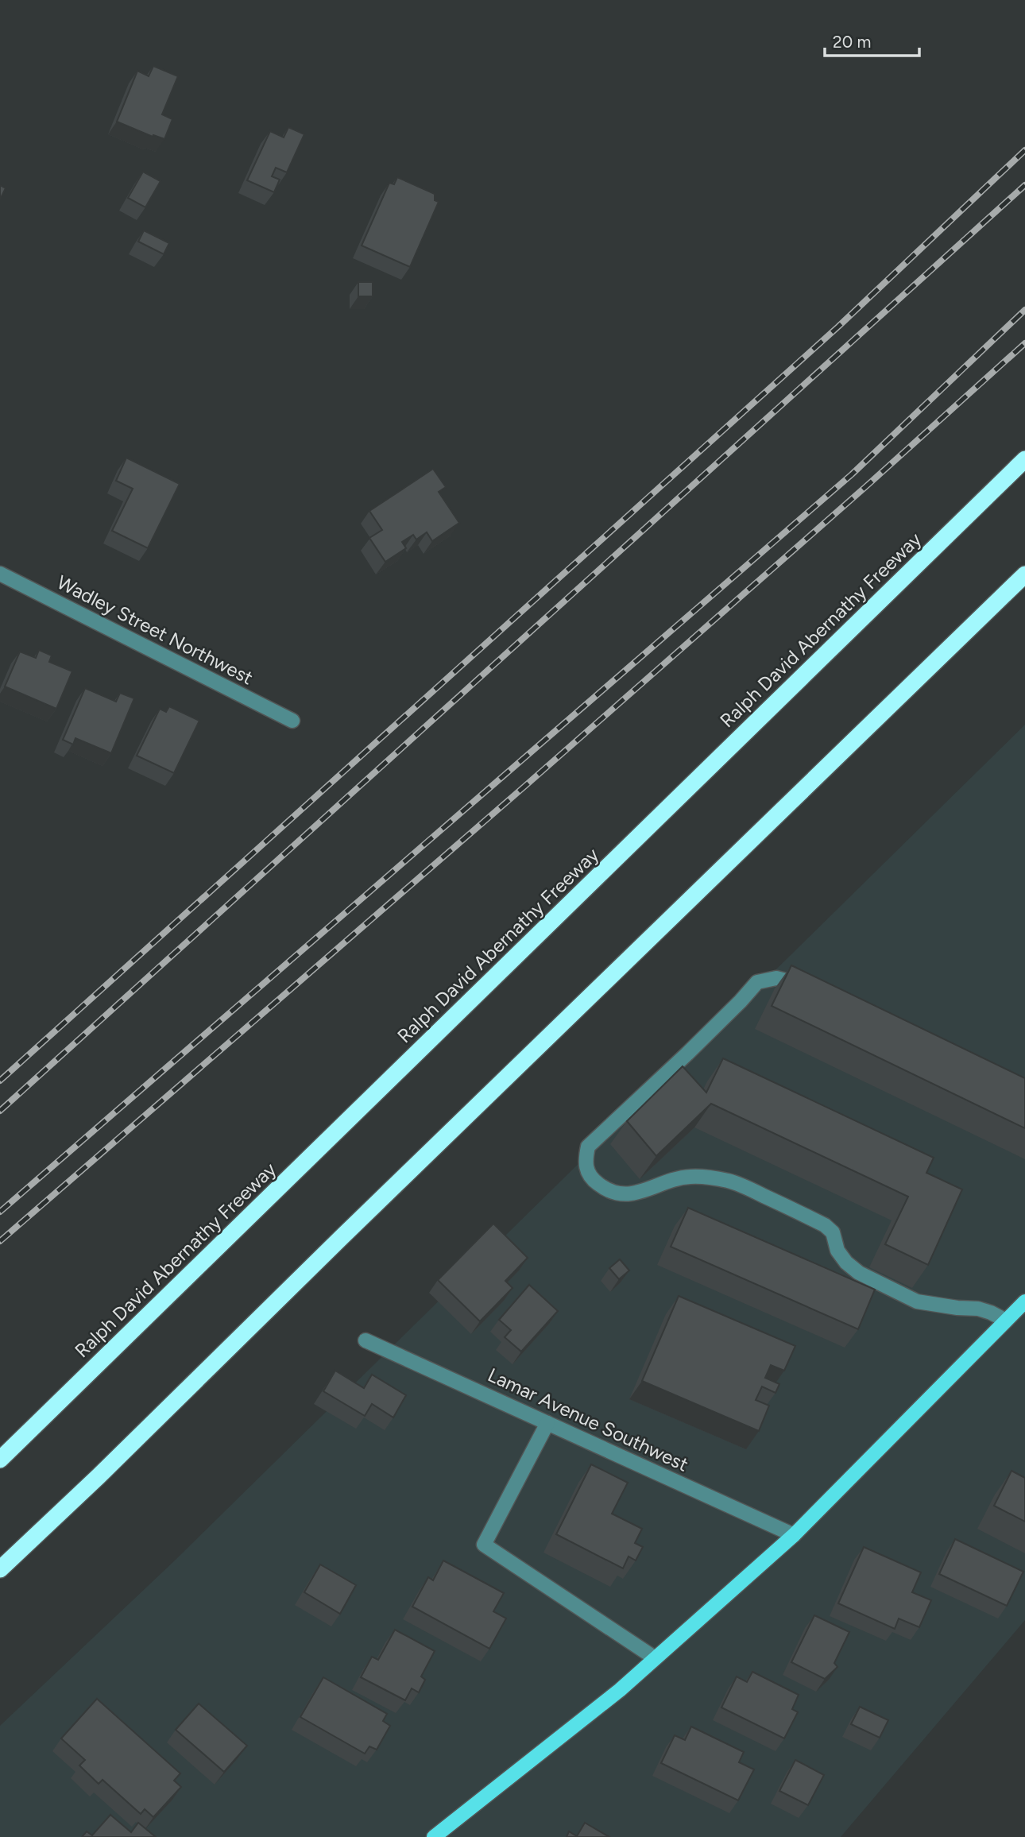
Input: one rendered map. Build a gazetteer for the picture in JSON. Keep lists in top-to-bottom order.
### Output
{
  "streets": {
    "highway": ["Ralph David Abernathy Freeway"],
    "street": ["Wadley Street Northwest", "Lamar Avenue Southwest"]
  },
  "scale_bar": "20 m"
}
